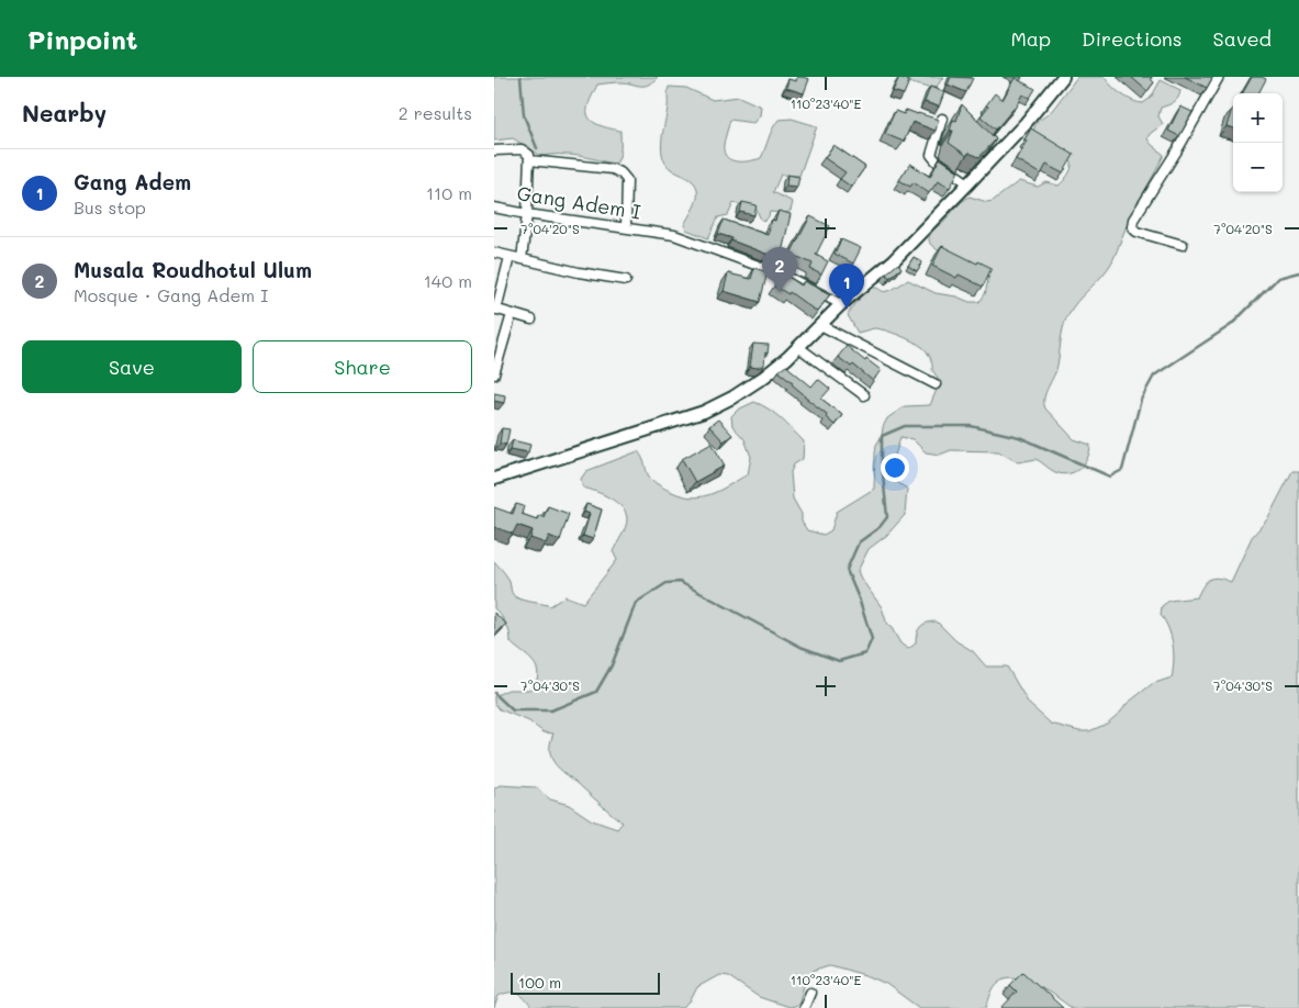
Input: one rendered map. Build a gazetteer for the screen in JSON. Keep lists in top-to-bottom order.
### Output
{
  "streets": {
    "street": ["Gang Adem I"]
  },
  "scale_bar": "100 m",
  "page": {
    "header": "Pinpoint",
    "nav": ["Map", "Directions", "Saved"],
    "heading": ["Nearby", "2 results"],
    "map_buttons": ["+", "−"],
    "list": [
      {
        "mark": "1",
        "name": "Gang Adem",
        "note": "Bus stop",
        "value": "110 m"
      },
      {
        "mark": "2",
        "name": "Musala Roudhotul Ulum",
        "note": "Mosque · Gang Adem I",
        "value": "140 m"
      }
    ],
    "pins": ["2", "1"],
    "buttons": ["Save", "Share"],
    "scale": "100 m"
  },
  "coordinates": ["110°23'40\"E", "7°04'20\"S", "7°04'30\"S"]
}
